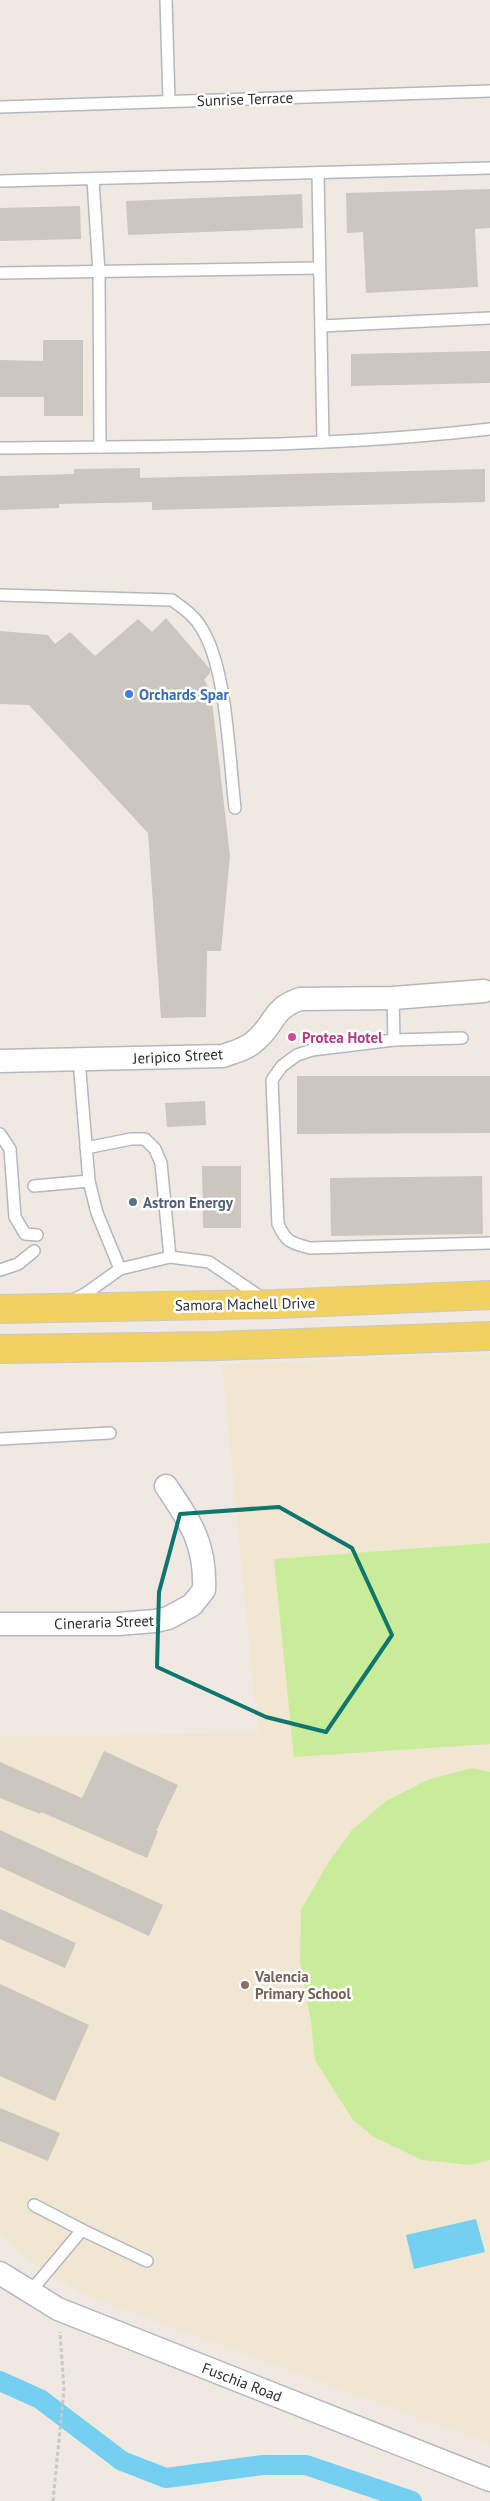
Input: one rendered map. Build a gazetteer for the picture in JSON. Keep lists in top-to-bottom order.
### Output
{
  "streets": {
    "main road": ["Samora Machell Drive"],
    "street": ["Jeripico Street", "Cineraria Street", "Fuschia Road"],
    "lane": ["Sunrise Terrace"]
  },
  "places": [
    "Orchards Spar",
    "Protea Hotel",
    "Astron Energy",
    "Valencia Primary School"
  ]
}
